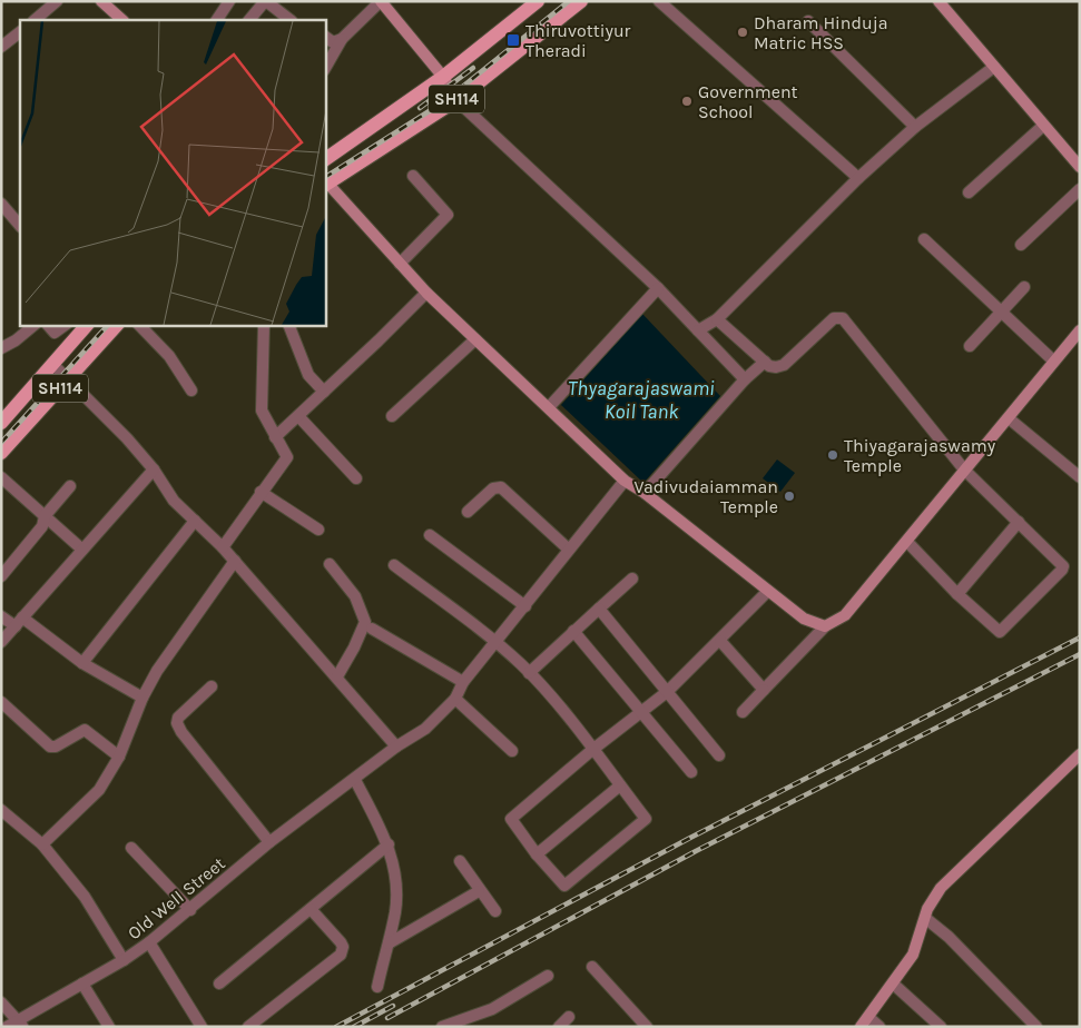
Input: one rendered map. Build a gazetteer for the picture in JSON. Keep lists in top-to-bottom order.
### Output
{
  "streets": {
    "main road": ["SH114"],
    "street": ["Old Well Street"]
  },
  "water": ["Thyagarajaswami Koil Tank"],
  "places": {
    "other": [
      "Dharam Hinduja Matric HSS",
      "Government School",
      "Thiyagarajaswamy Temple",
      "Vadivudaiamman Temple"
    ],
    "transit": ["Thiruvottiyur Theradi"]
  }
}
